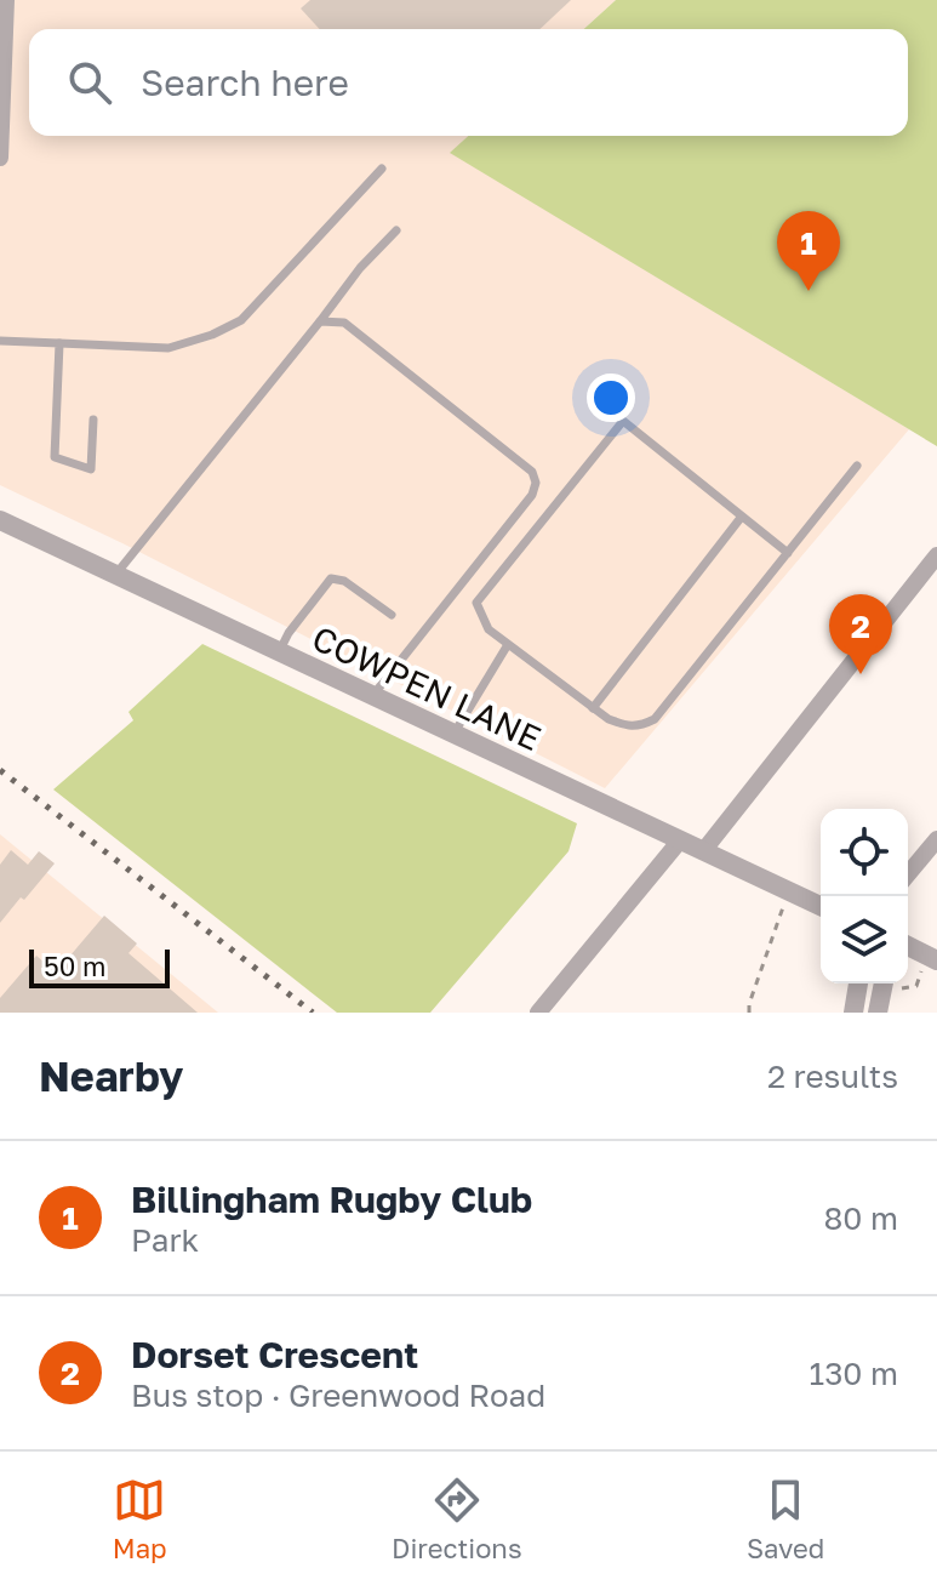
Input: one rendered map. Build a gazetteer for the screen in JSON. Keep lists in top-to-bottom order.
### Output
{
  "streets": {
    "street": ["COWPEN LANE"]
  },
  "scale_bar": "50 m",
  "page": {
    "search": "Search here",
    "pins": ["1", "2"],
    "scale": "50 m",
    "heading": ["Nearby", "2 results"],
    "list": [
      {
        "mark": "1",
        "name": "Billingham Rugby Club",
        "note": "Park",
        "value": "80 m"
      },
      {
        "mark": "2",
        "name": "Dorset Crescent",
        "note": "Bus stop · Greenwood Road",
        "value": "130 m"
      }
    ],
    "nav": ["Map", "Directions", "Saved"]
  }
}
